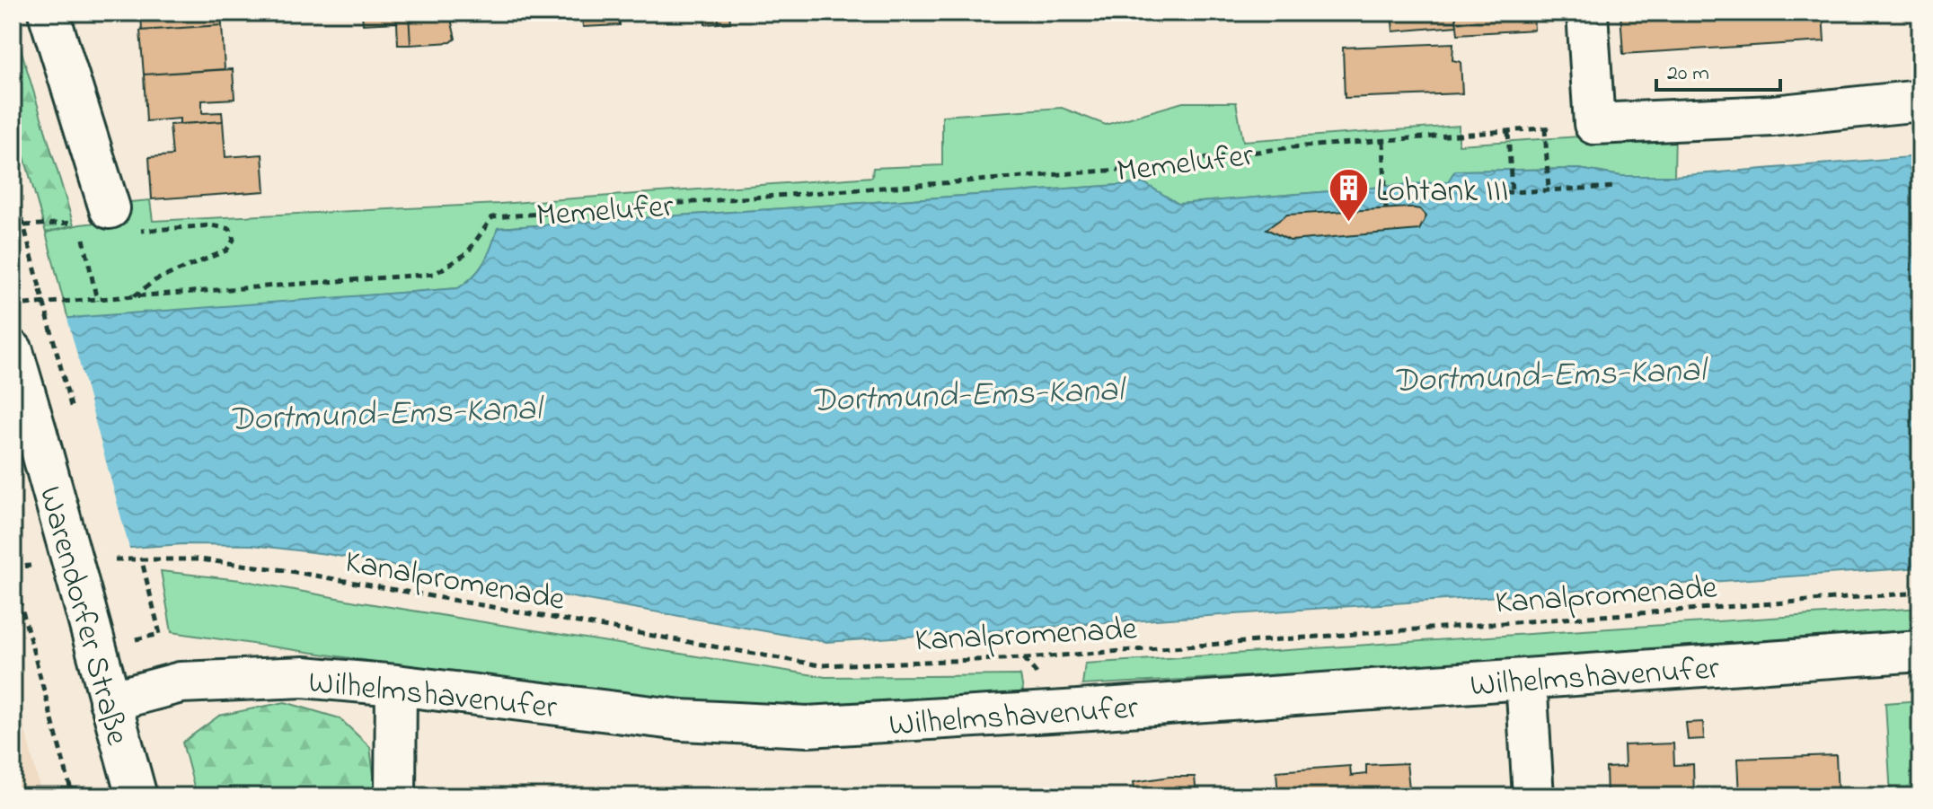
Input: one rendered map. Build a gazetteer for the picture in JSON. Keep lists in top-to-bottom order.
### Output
{
  "streets": {
    "street": ["Warendorfer Straße", "Wilhelmshavenufer"],
    "path": ["Memelufer", "Kanalpromenade"]
  },
  "crossings": [
    ["Warendorfer Straße", "Wilhelmshavenufer"]
  ],
  "water": ["Dortmund-Ems-Kanal"],
  "places": {
    "building": ["Lohtank III"]
  },
  "scale_bar": "20 m"
}
